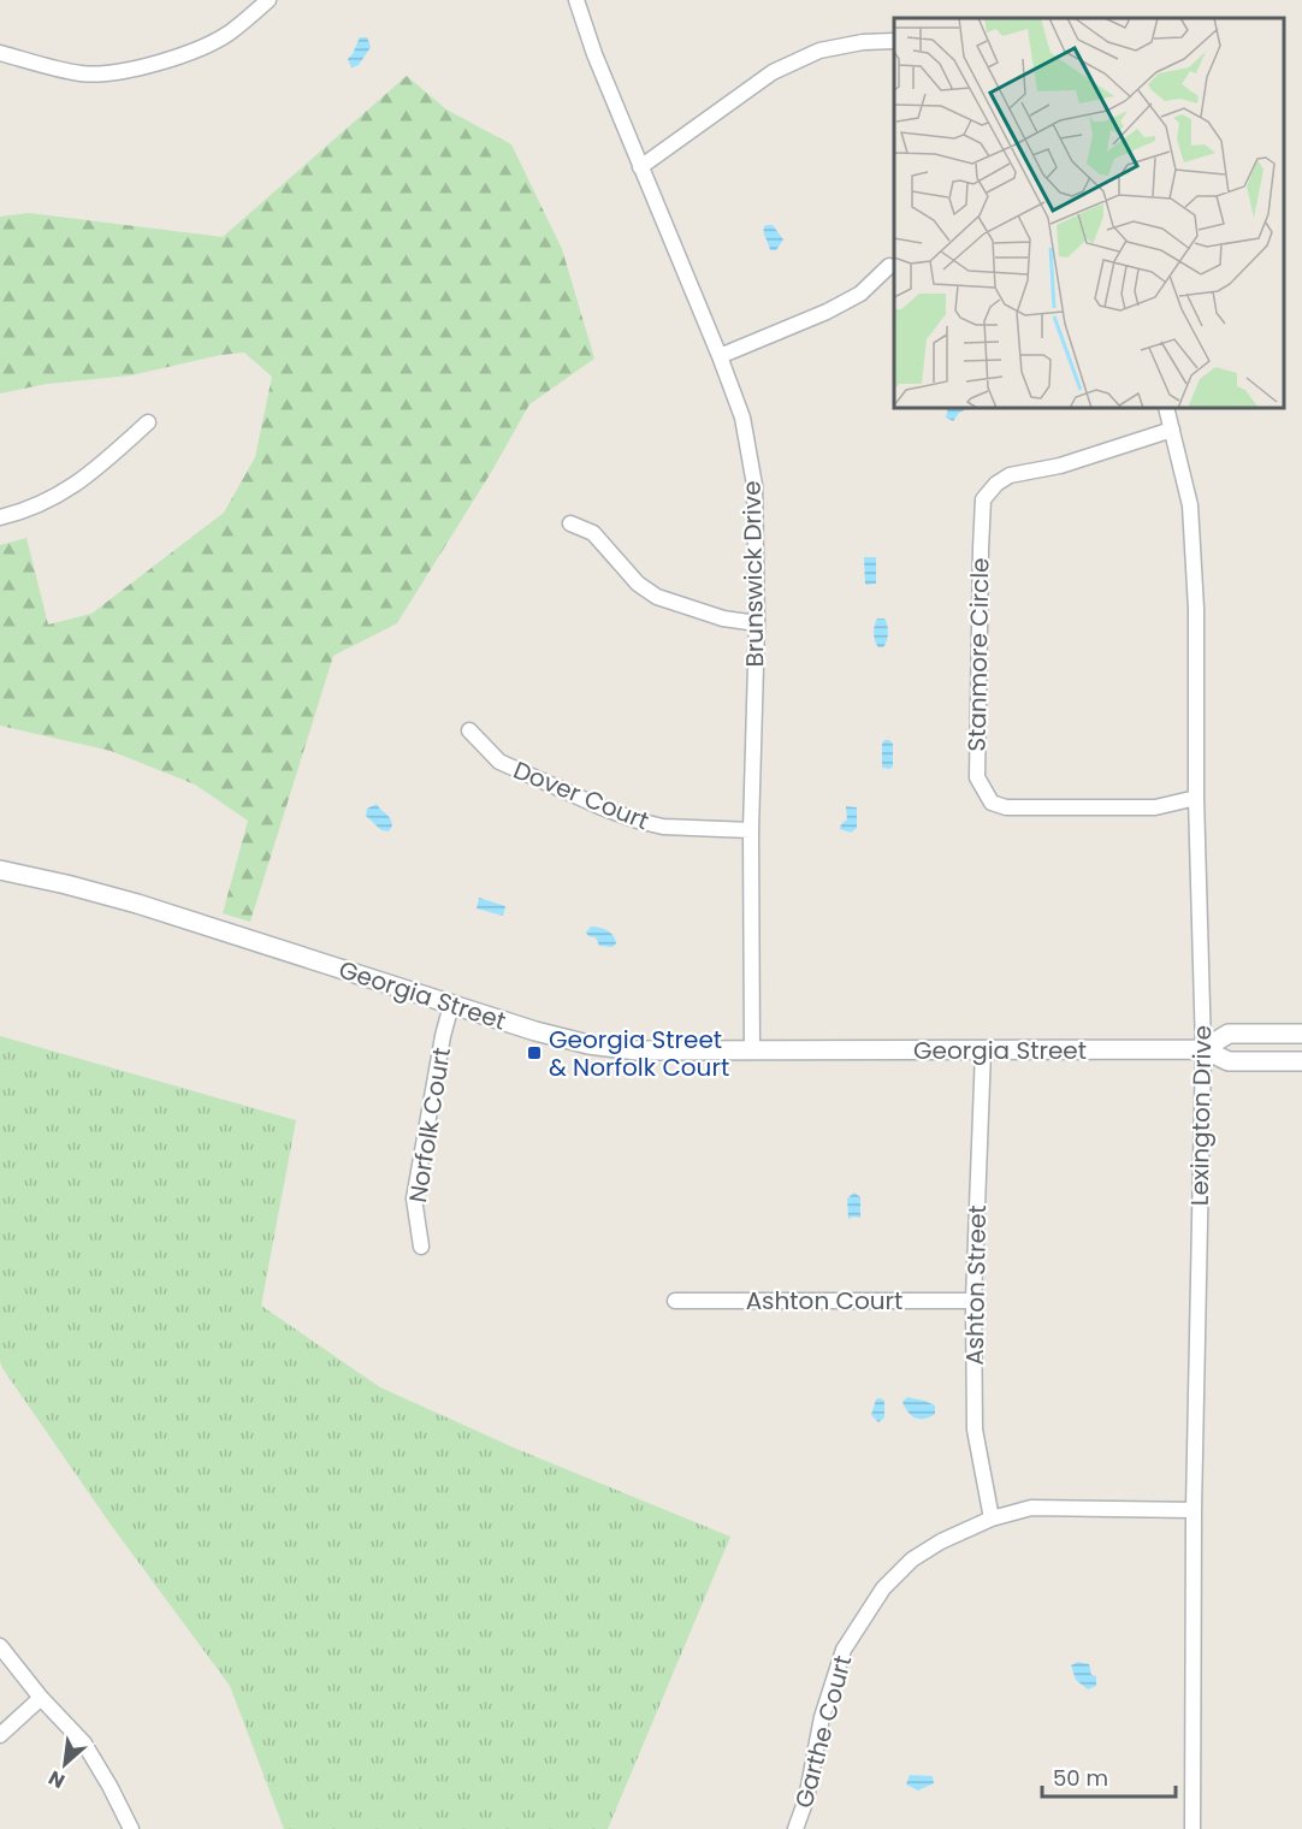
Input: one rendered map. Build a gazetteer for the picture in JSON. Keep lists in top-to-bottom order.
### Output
{
  "streets": {
    "street": [
      "Brunswick Drive",
      "Stanmore Circle",
      "Dover Court",
      "Georgia Street",
      "Lexington Drive",
      "Norfolk Court",
      "Ashton Street",
      "Ashton Court",
      "Garthe Court"
    ]
  },
  "crossings": [
    ["Brunswick Drive", "Dover Court"],
    ["Brunswick Drive", "Georgia Street"],
    ["Stanmore Circle", "Lexington Drive"],
    ["Georgia Street", "Lexington Drive"],
    ["Georgia Street", "Norfolk Court"],
    ["Georgia Street", "Ashton Street"],
    ["Lexington Drive", "Garthe Court"],
    ["Ashton Street", "Ashton Court"],
    ["Ashton Street", "Garthe Court"]
  ],
  "places": {
    "transit": ["Georgia Street & Norfolk Court"]
  },
  "scale_bar": "50 m",
  "north": "bottom left"
}
